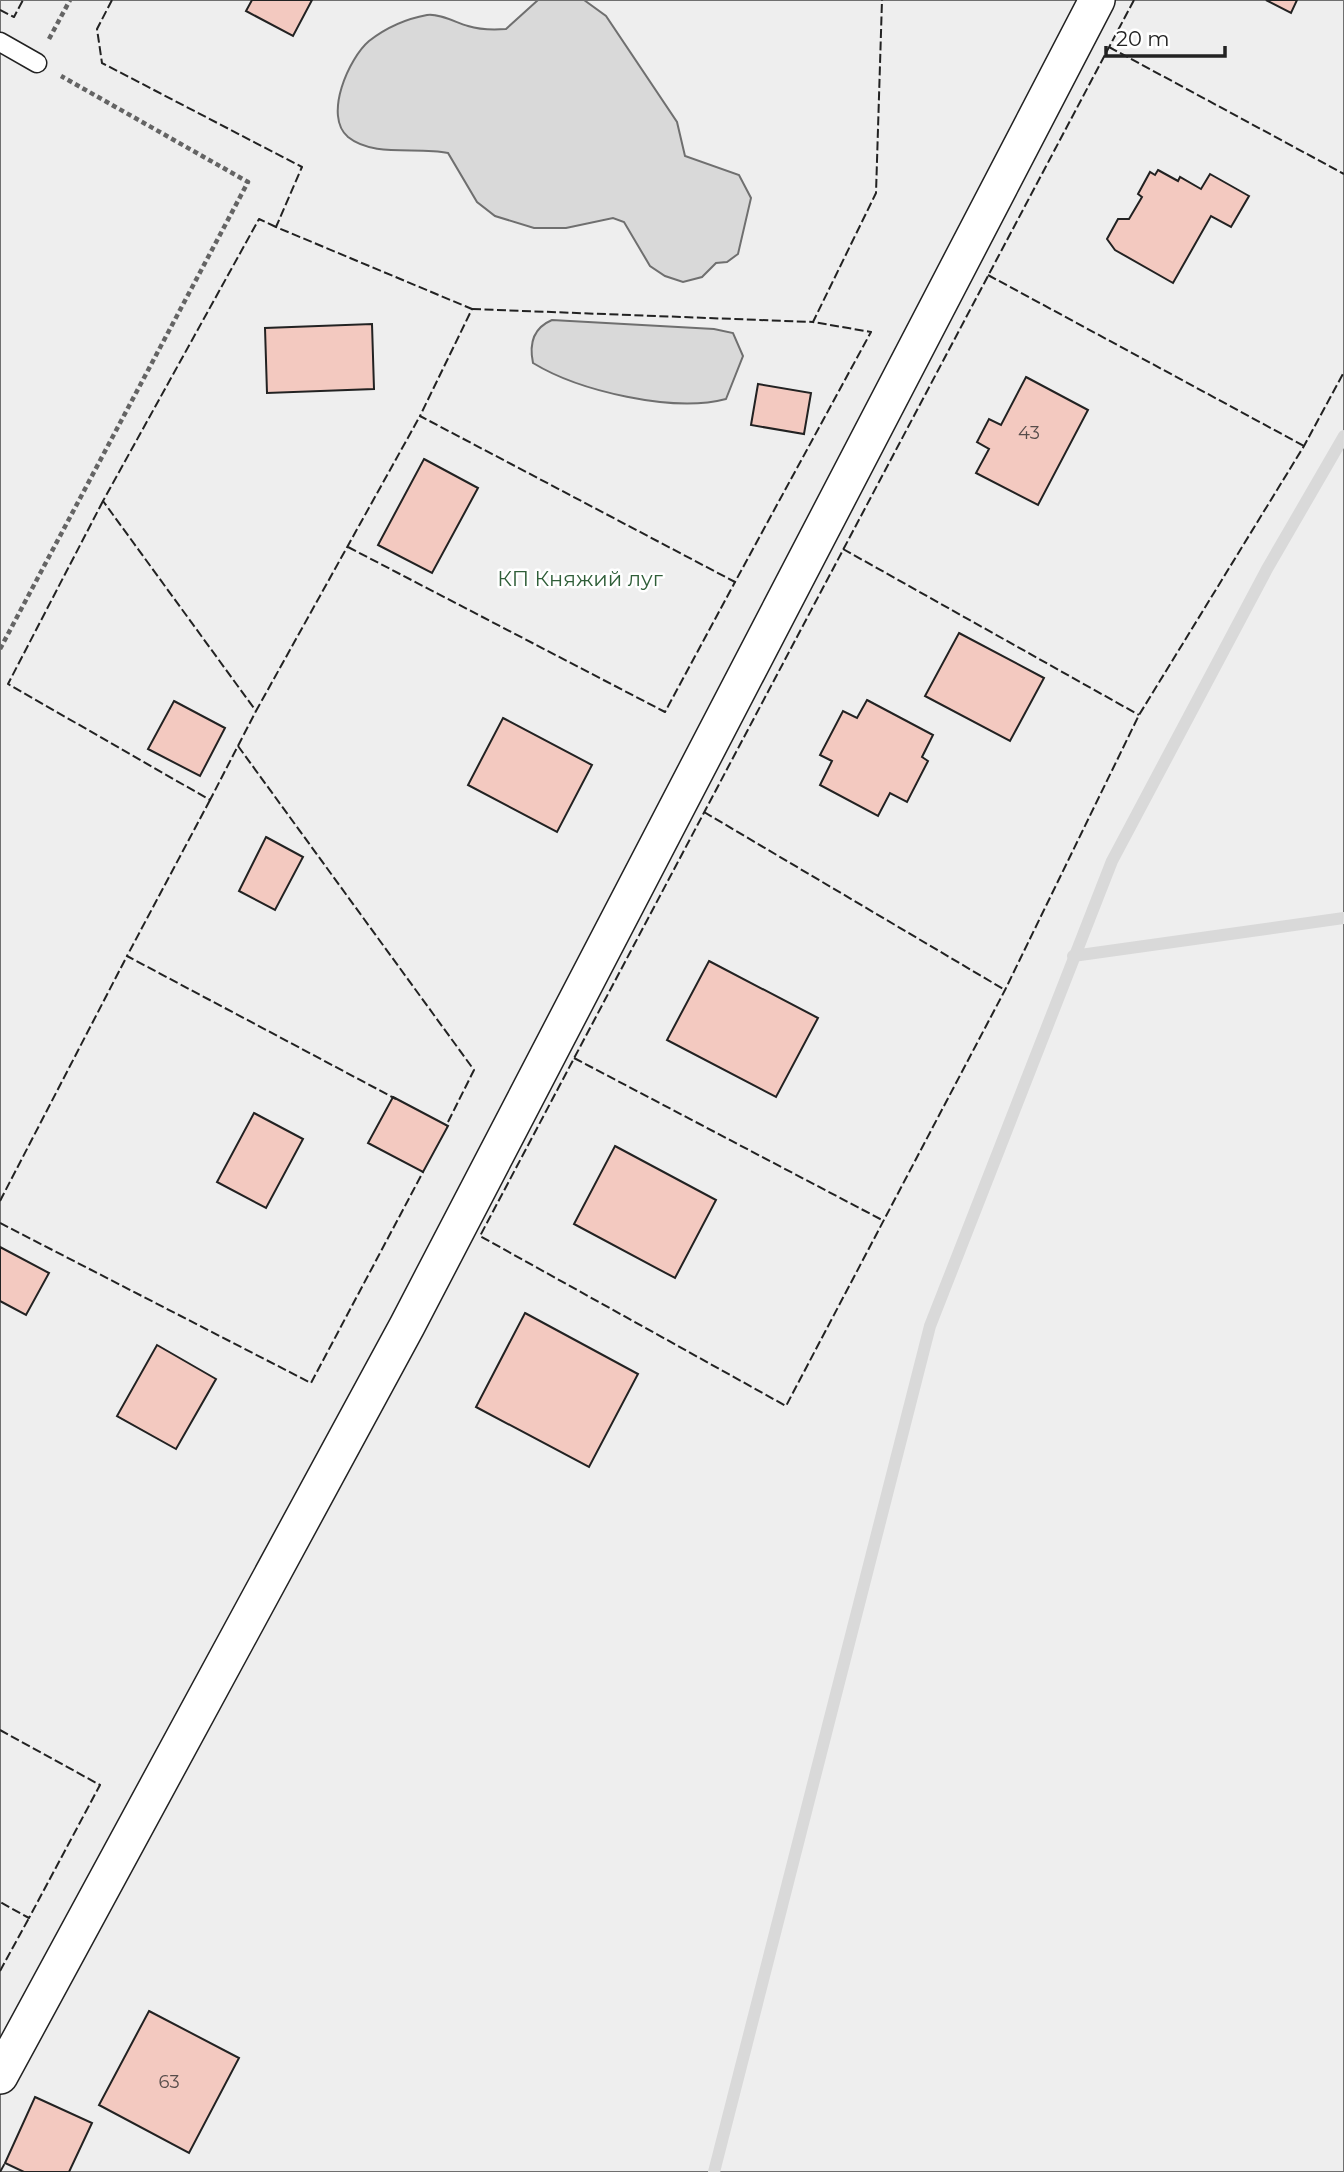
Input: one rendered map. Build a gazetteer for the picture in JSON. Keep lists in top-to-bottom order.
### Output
{
  "parks": ["КП Княжий луг"],
  "house_numbers": ["43", "63"],
  "scale_bar": "20 m"
}
